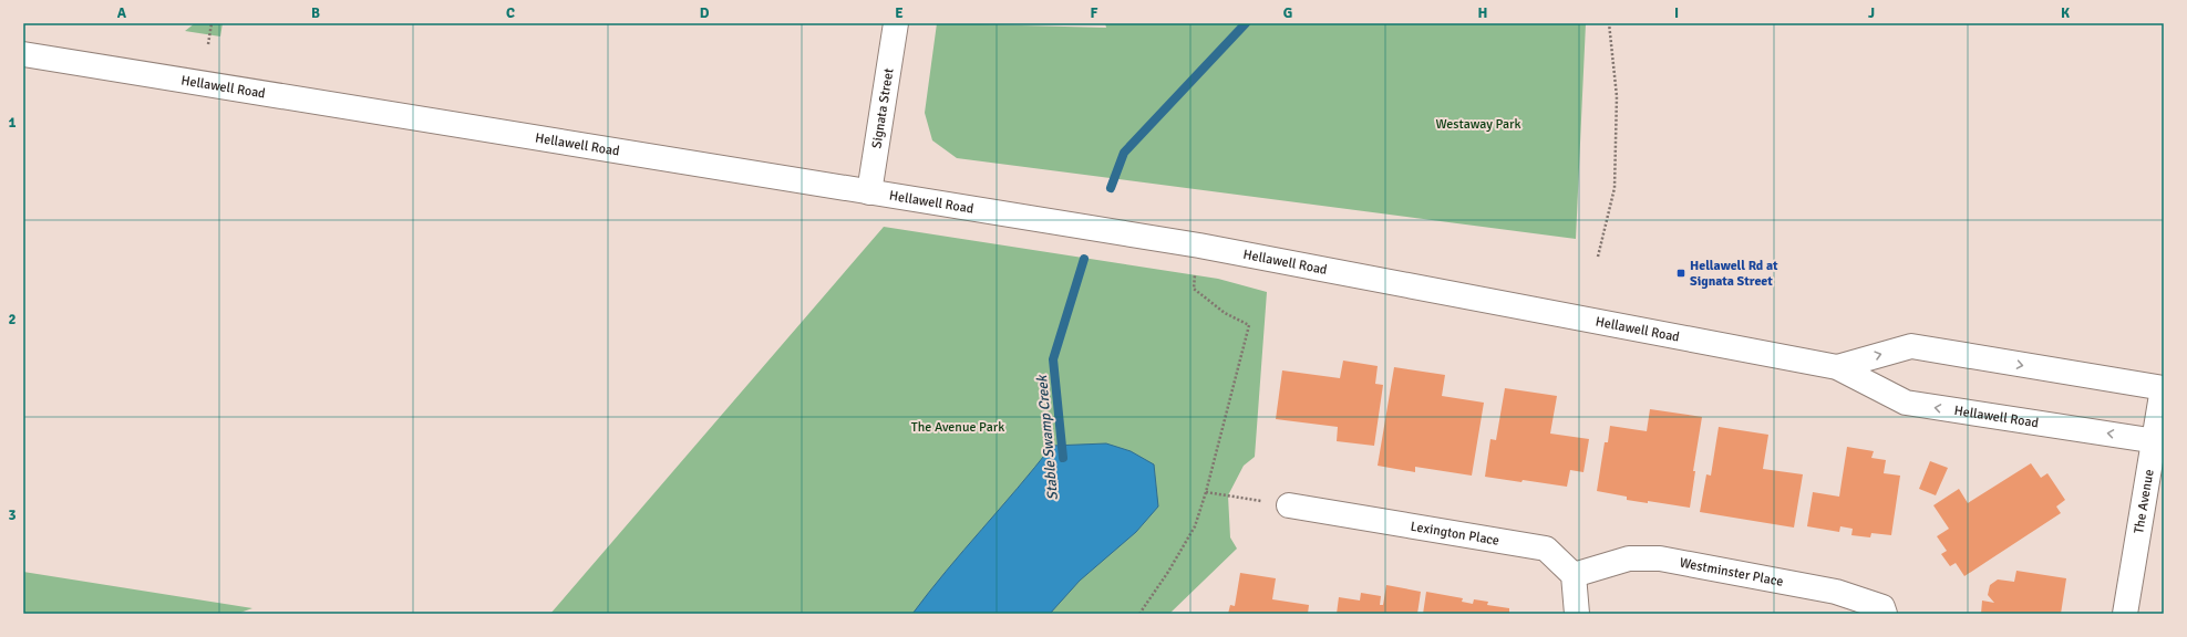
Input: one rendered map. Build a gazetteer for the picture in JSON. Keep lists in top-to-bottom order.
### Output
{
  "streets": {
    "street": [
      "Hellawell Road",
      "Signata Street",
      "The Avenue",
      "Lexington Place",
      "Westminster Place"
    ]
  },
  "crossings": [
    ["Hellawell Road", "Signata Street"],
    ["Hellawell Road", "The Avenue"],
    ["Lexington Place", "Westminster Place"]
  ],
  "water": ["Stable Swamp Creek"],
  "parks": ["Westaway Park", "The Avenue Park"],
  "places": {
    "transit": ["Hellawell Rd at Signata Street"]
  },
  "grid": {
    "columns": [
      "A",
      "B",
      "C",
      "D",
      "E",
      "F",
      "G",
      "H",
      "I",
      "J",
      "K"
    ],
    "rows": ["1", "2", "3"]
  }
}
